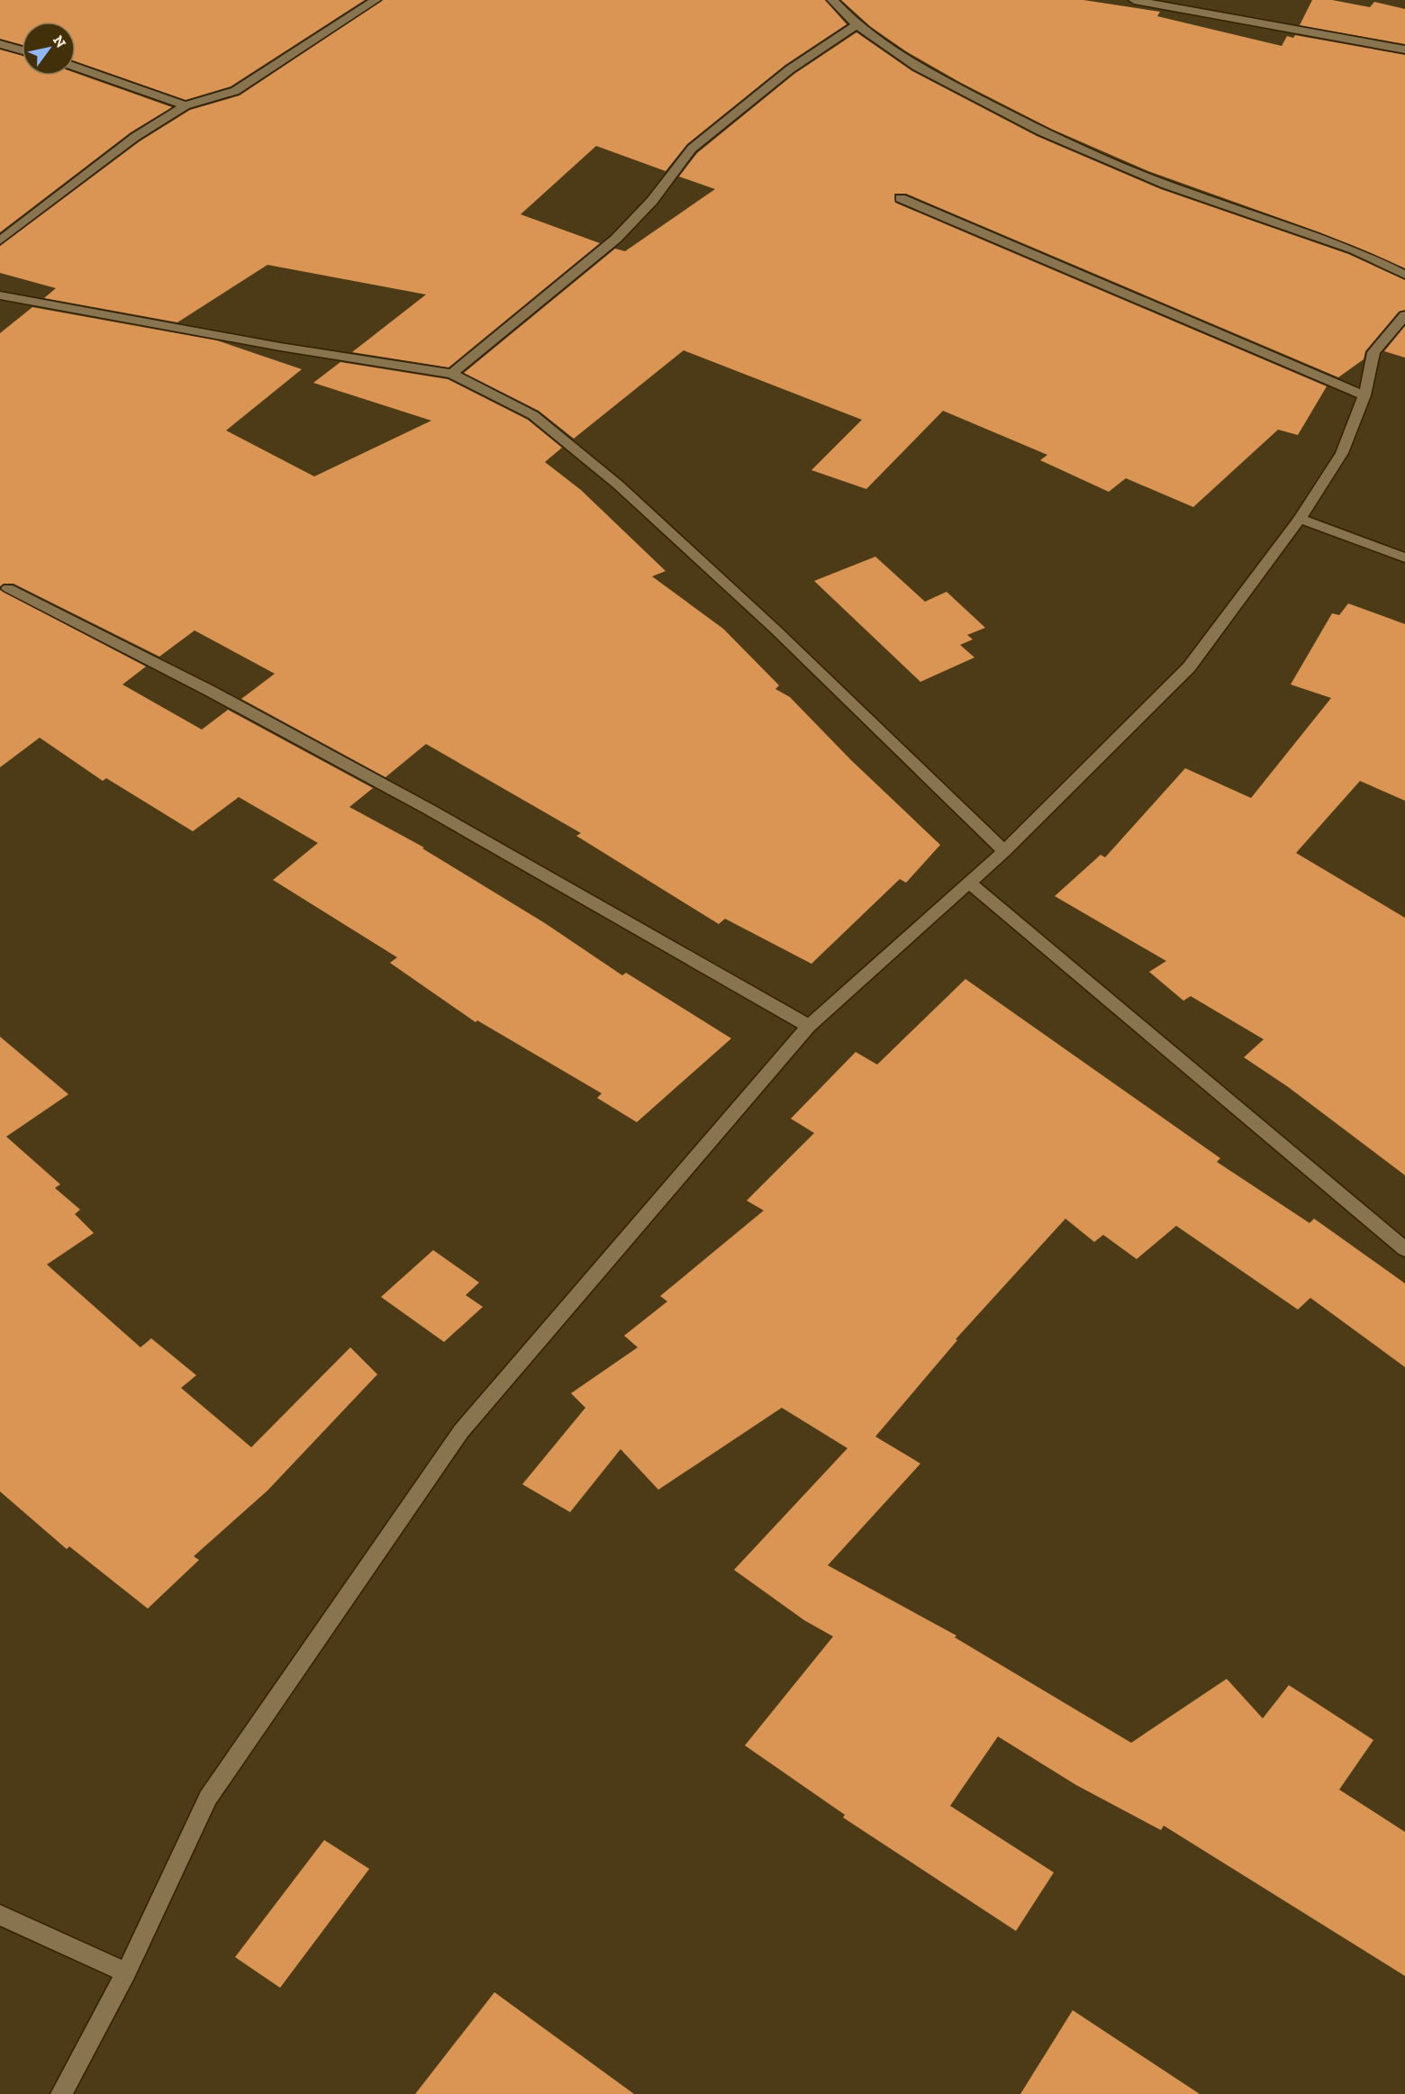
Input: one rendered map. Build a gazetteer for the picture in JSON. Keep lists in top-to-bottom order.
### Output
{
  "north": "top right"
}
